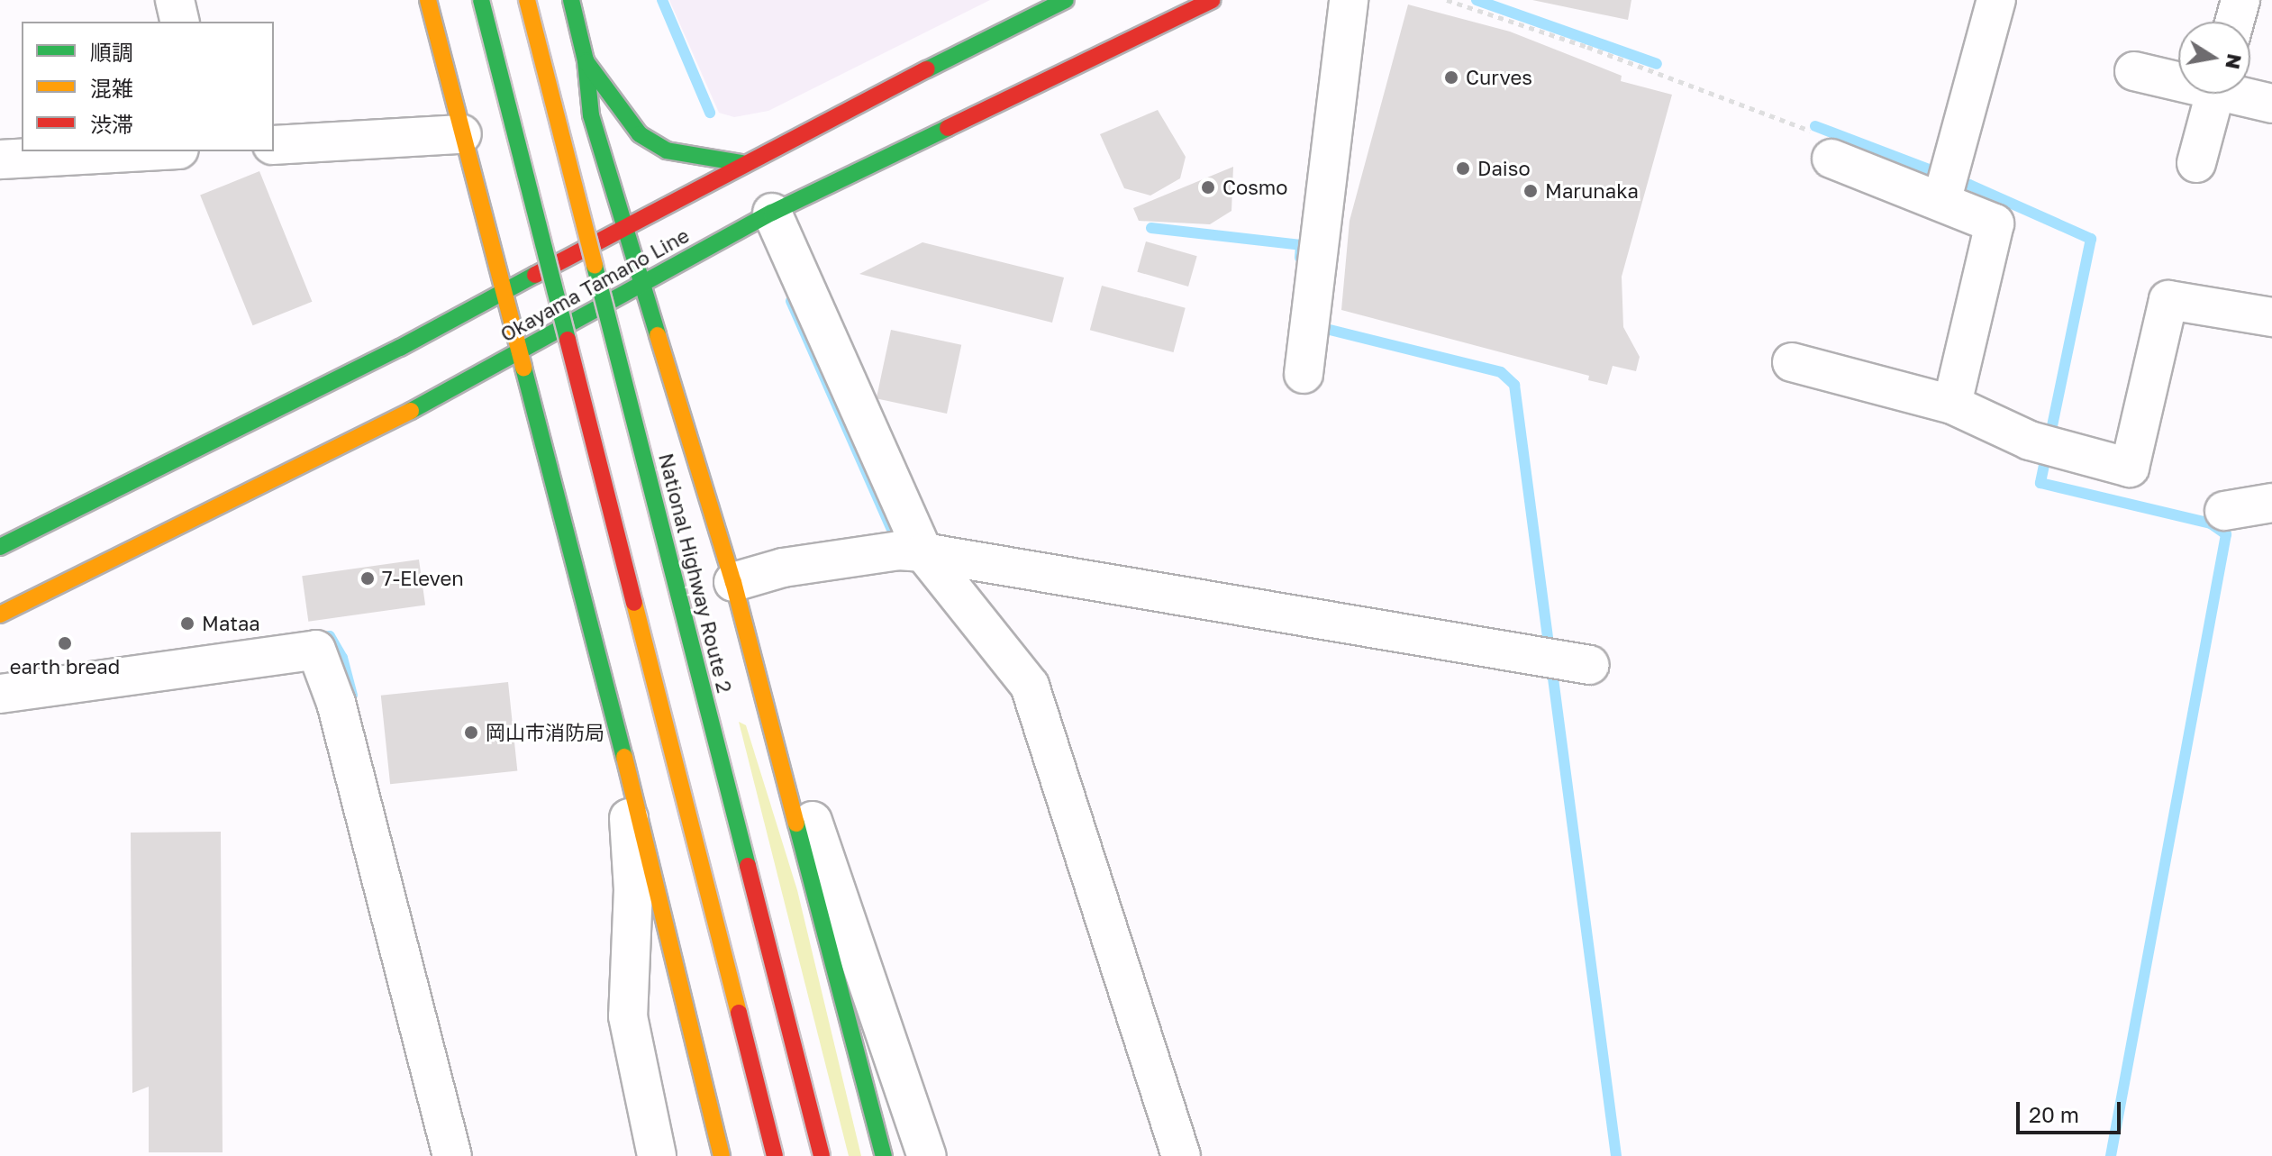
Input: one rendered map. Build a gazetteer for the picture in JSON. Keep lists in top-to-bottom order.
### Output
{
  "streets": {
    "main road": ["Okayama Tamano Line", "National Highway Route 2"]
  },
  "places": [
    "Curves",
    "Daiso",
    "Cosmo",
    "Marunaka",
    "7-Eleven",
    "Mataa",
    "earth bread",
    "岡山市消防局"
  ],
  "legend": ["順調", "混雑", "渋滞"],
  "scale_bar": "20 m",
  "north": "right"
}
